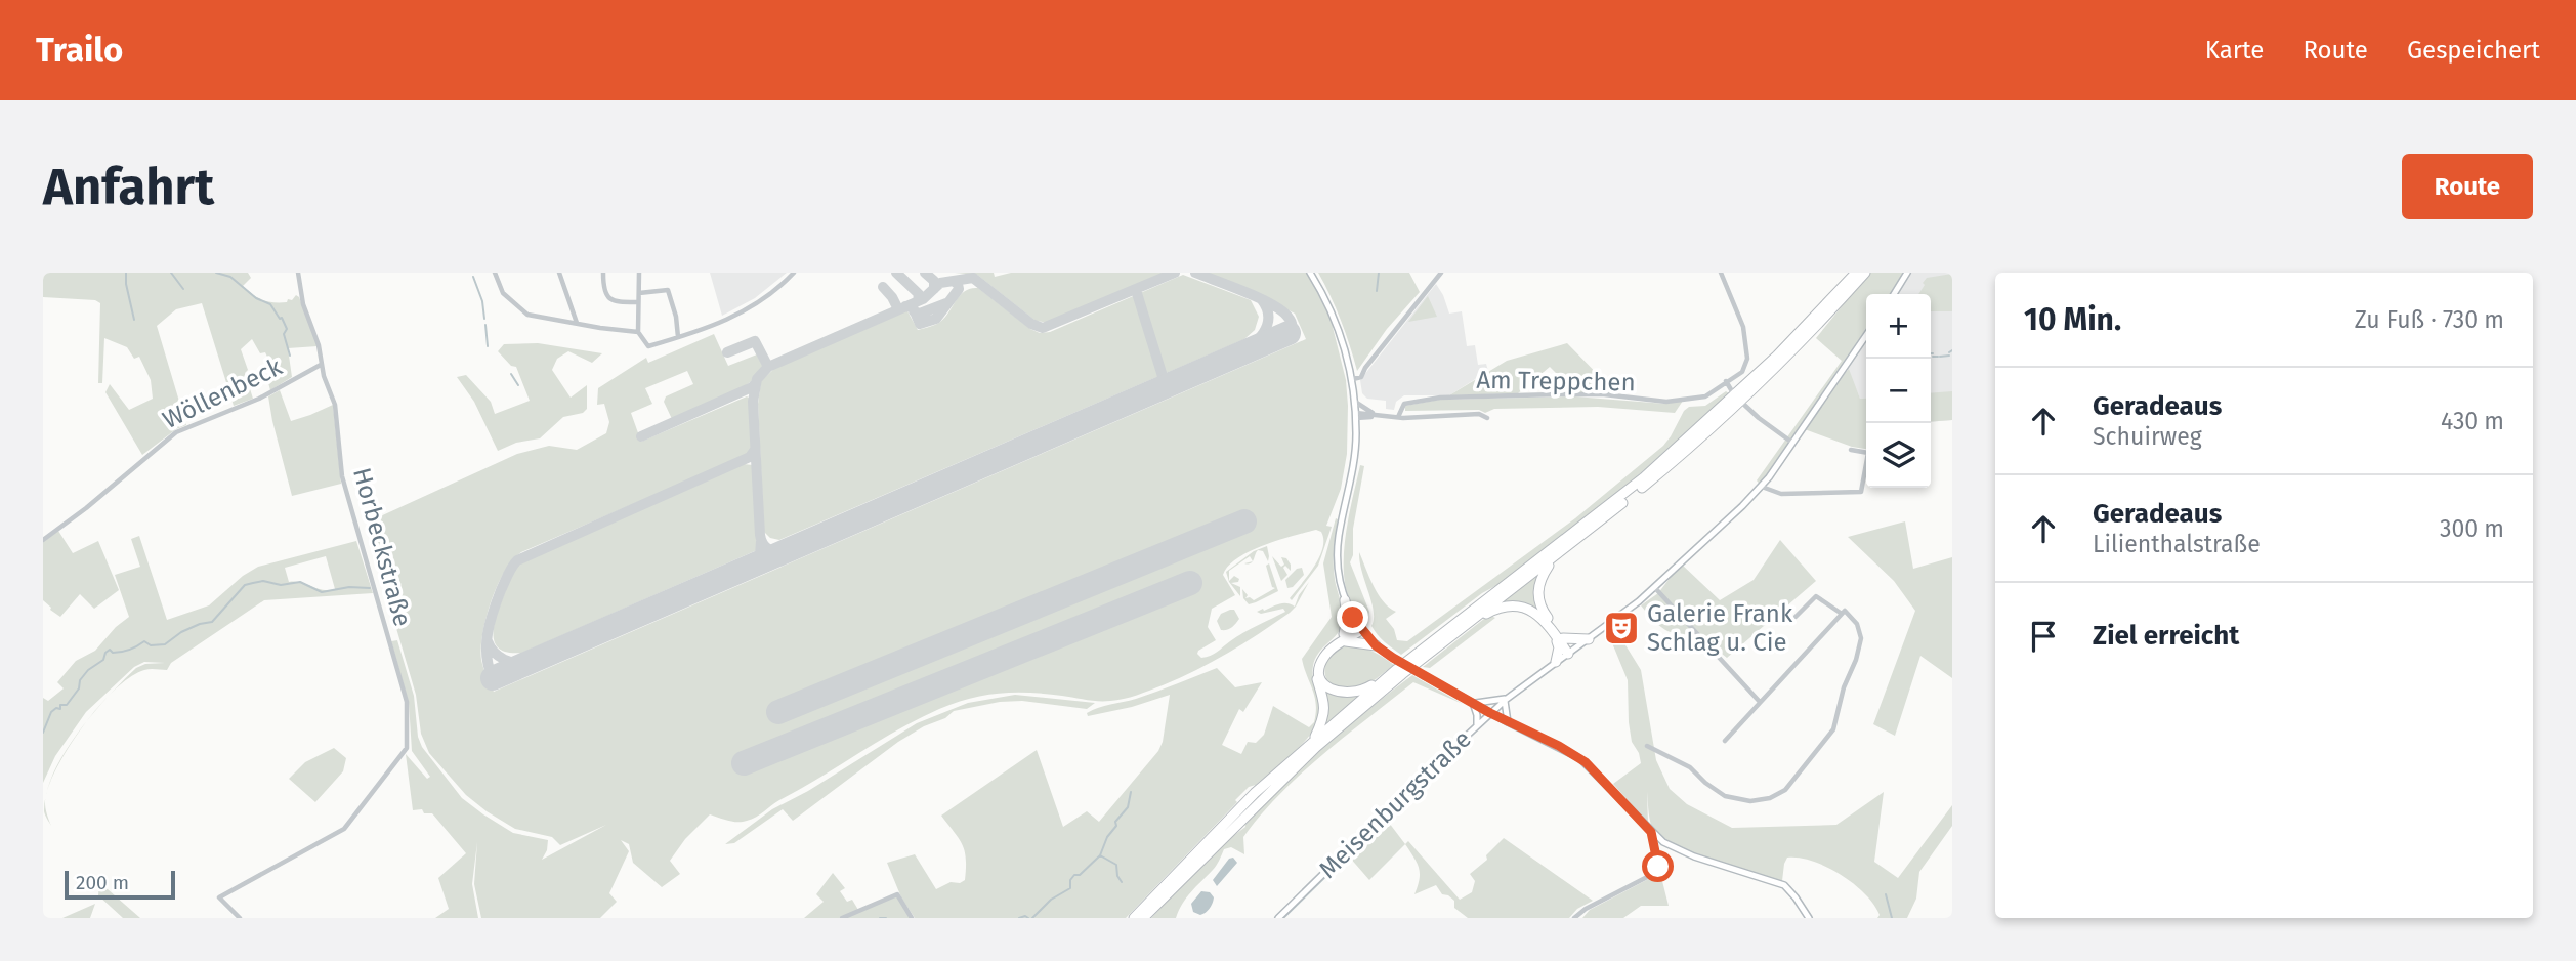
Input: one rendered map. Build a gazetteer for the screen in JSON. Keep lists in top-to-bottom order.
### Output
{
  "streets": {
    "main road": ["Meisenburgstraße"],
    "street": ["Am Treppchen", "Wöllenbeck", "Horbeckstraße"]
  },
  "crossings": [
    ["Wöllenbeck", "Horbeckstraße"]
  ],
  "places": {
    "theatre": ["Galerie Frank Schlag u. Cie"]
  },
  "scale_bar": "200 m",
  "page": {
    "header": "Trailo",
    "nav": ["Karte", "Route", "Gespeichert"],
    "buttons": "Route",
    "title": "Anfahrt",
    "heading": ["10 Min.", "Zu Fuß · 730 m"],
    "map_buttons": ["+", "−"],
    "list": [
      ["Geradeaus", "Schuirweg", "430 m"],
      ["Geradeaus", "Lilienthalstraße", "300 m"],
      "Ziel erreicht"
    ],
    "scale": "200 m"
  }
}
